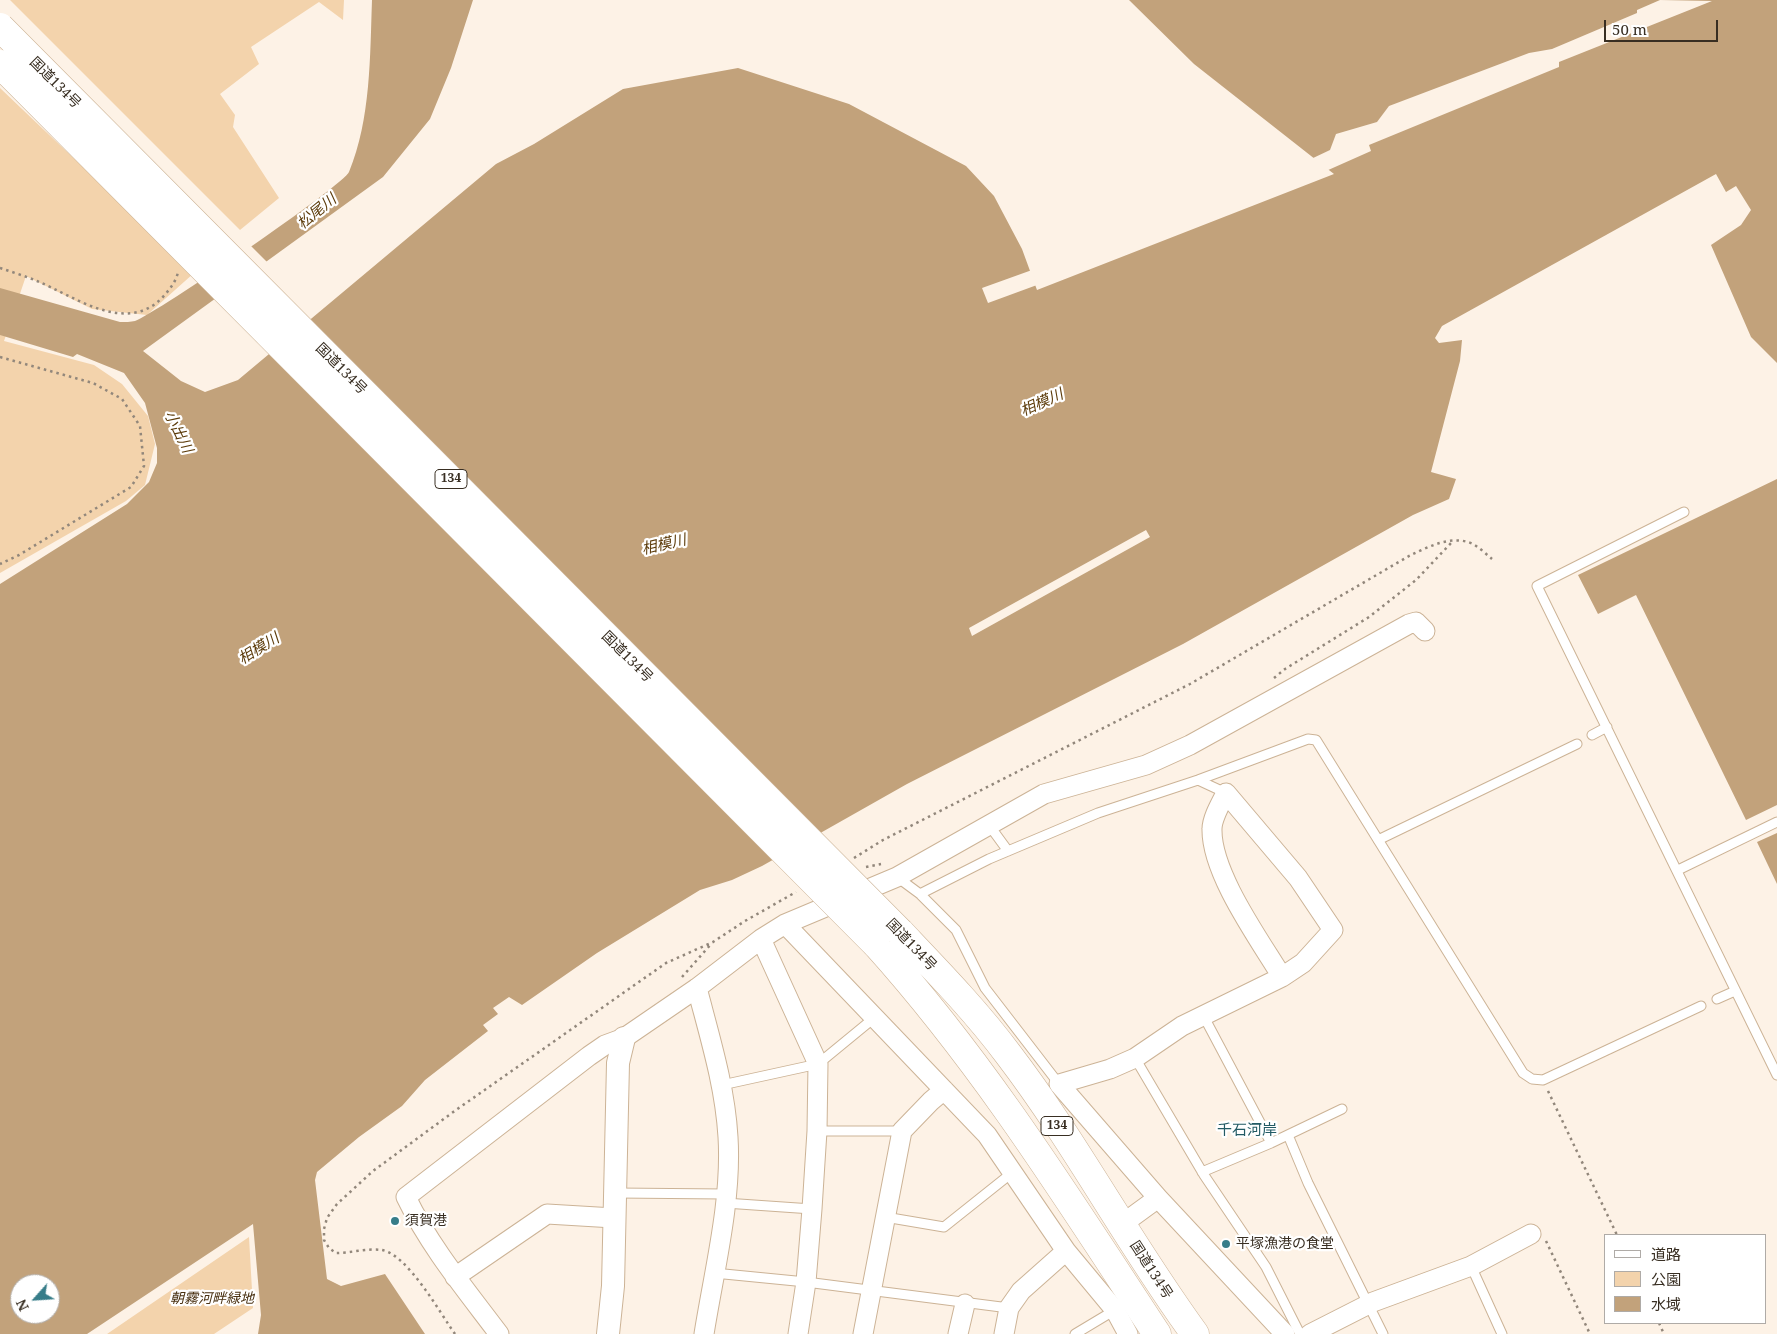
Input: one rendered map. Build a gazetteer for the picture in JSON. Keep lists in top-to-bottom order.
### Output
{
  "streets": {
    "highway": ["国道134号", "134"]
  },
  "districts": ["千石河岸"],
  "water": ["松尾川", "相模川", "小出川"],
  "parks": ["朝霧河畔緑地"],
  "places": ["須賀港", "平塚漁港の食堂"],
  "legend": ["道路", "公園", "水域"],
  "scale_bar": "50 m",
  "north": "bottom left"
}
